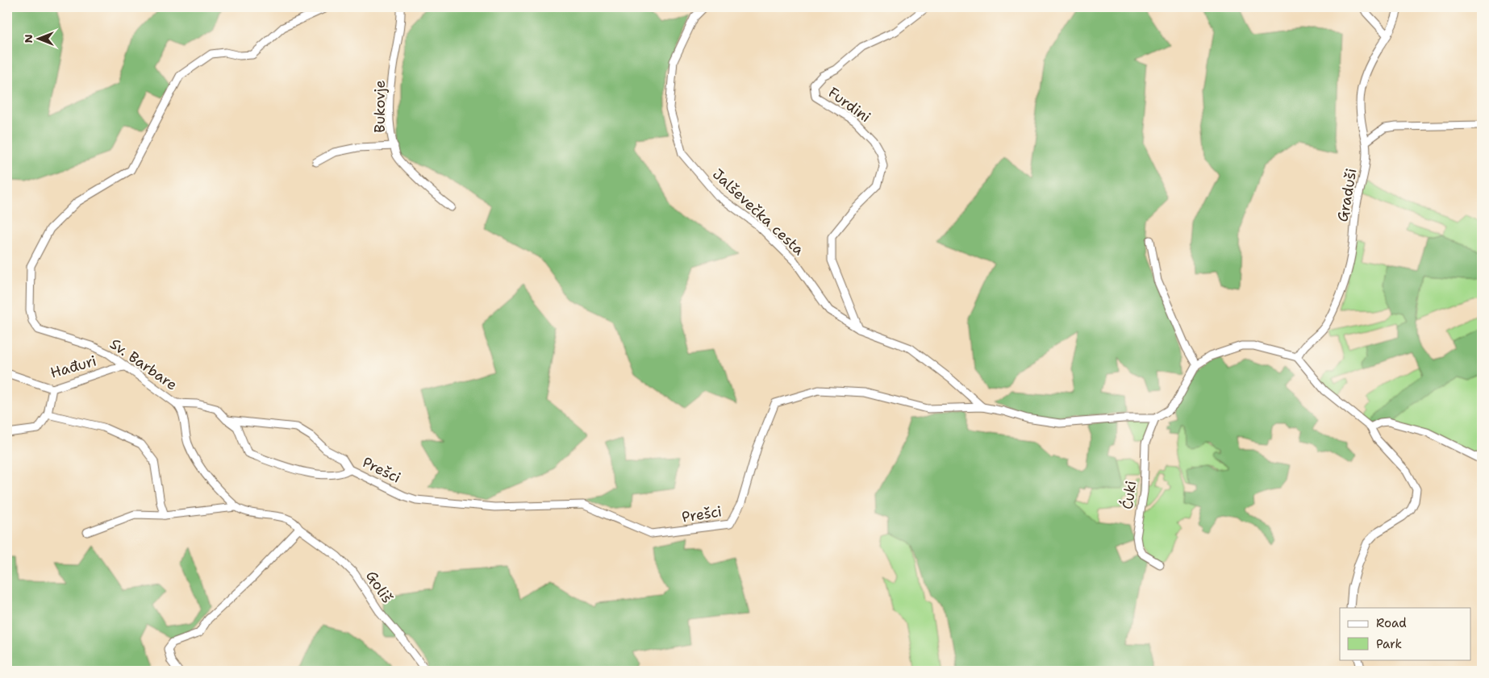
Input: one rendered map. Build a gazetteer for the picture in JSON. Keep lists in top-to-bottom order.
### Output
{
  "streets": {
    "street": [
      "Furdini",
      "Bukovje",
      "Graduši",
      "Jalševečka cesta",
      "Sv. Barbare",
      "Hađuri",
      "Prešci",
      "Ćuki",
      "Goliš"
    ]
  },
  "crossings": [
    ["Furdini", "Jalševečka cesta"],
    ["Jalševečka cesta", "Prešci"],
    ["Sv. Barbare", "Hađuri"],
    ["Sv. Barbare", "Prešci"],
    ["Sv. Barbare", "Goliš"]
  ],
  "legend": ["Road", "Park"],
  "north": "left"
}
